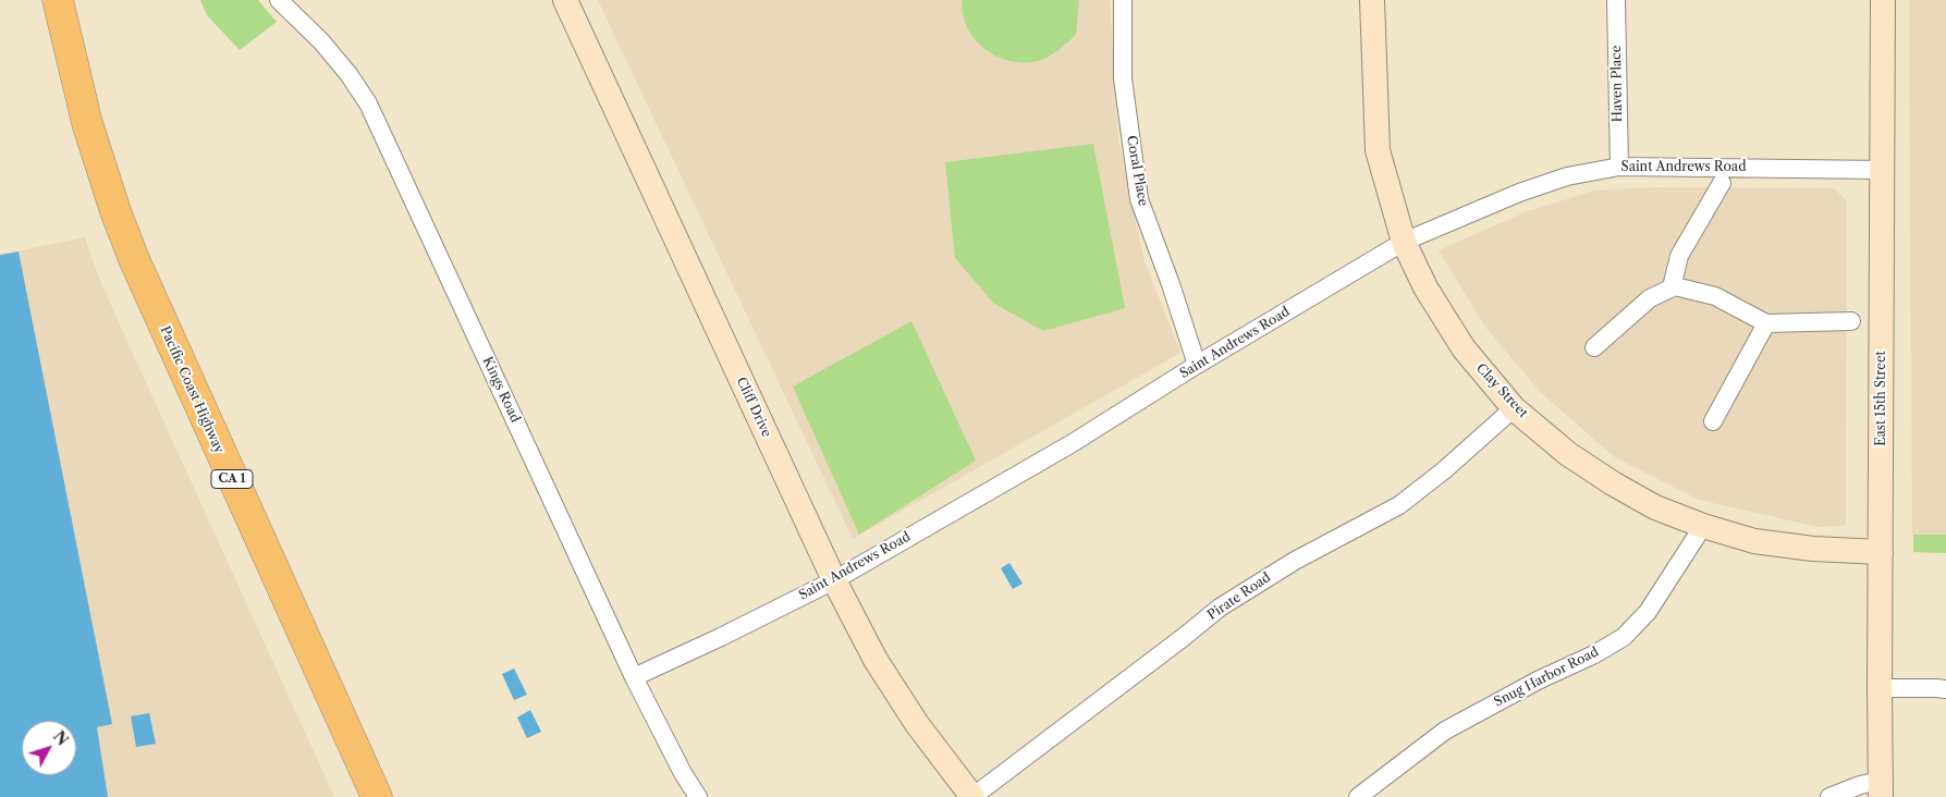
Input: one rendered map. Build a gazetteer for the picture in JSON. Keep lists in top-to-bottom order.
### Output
{
  "streets": {
    "highway": ["Pacific Coast Highway", "CA 1"],
    "street": [
      "Haven Place",
      "Saint Andrews Road",
      "Coral Place",
      "Kings Road",
      "Clay Street",
      "East 15th Street",
      "Cliff Drive",
      "Pirate Road",
      "Snug Harbor Road"
    ]
  },
  "crossings": [
    ["Haven Place", "Saint Andrews Road"],
    ["Saint Andrews Road", "Coral Place"],
    ["Saint Andrews Road", "Kings Road"],
    ["Saint Andrews Road", "Clay Street"],
    ["Saint Andrews Road", "East 15th Street"],
    ["Saint Andrews Road", "Cliff Drive"],
    ["Clay Street", "East 15th Street"],
    ["Clay Street", "Pirate Road"],
    ["Clay Street", "Snug Harbor Road"],
    ["Cliff Drive", "Pirate Road"]
  ],
  "north": "top right"
}
